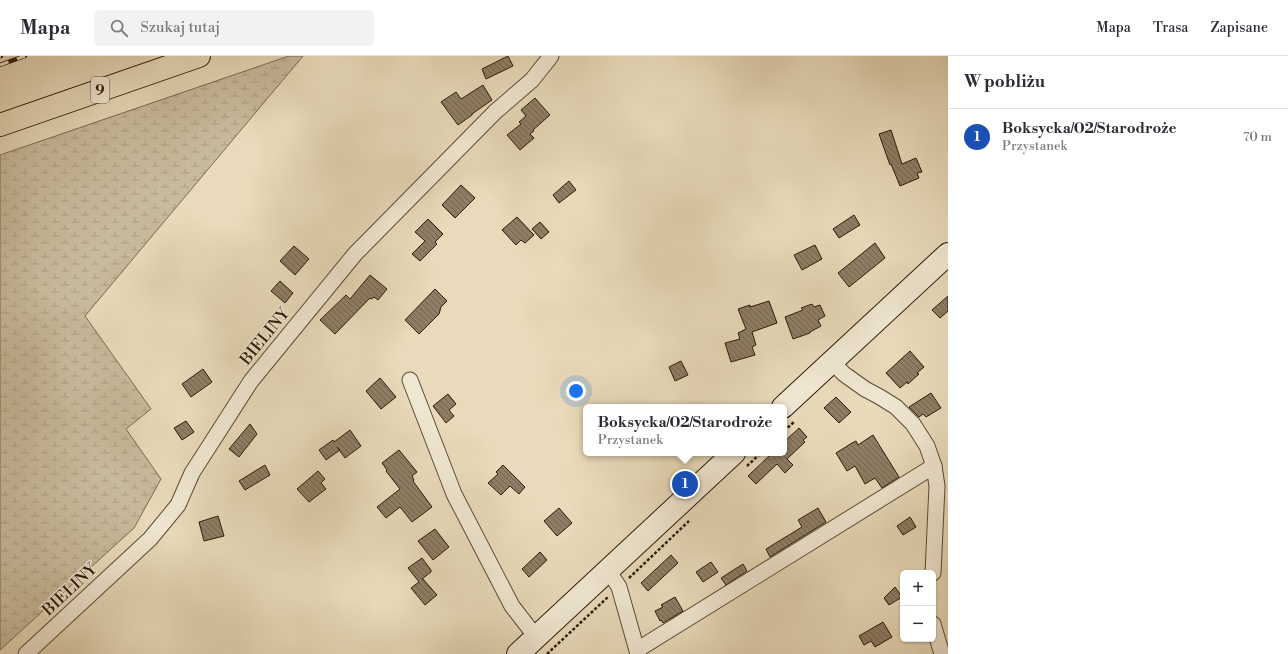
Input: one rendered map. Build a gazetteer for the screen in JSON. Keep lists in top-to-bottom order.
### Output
{
  "streets": {
    "main road": ["9"],
    "street": ["BIELINY"]
  },
  "page": {
    "header": "Mapa",
    "search": "Szukaj tutaj",
    "nav": ["Mapa", "Trasa", "Zapisane"],
    "heading": "W pobliżu",
    "list": [
      {
        "mark": "1",
        "name": "Boksycka/02/Starodroże",
        "note": "Przystanek",
        "value": "70 m"
      }
    ],
    "popup": ["Boksycka/02/Starodroże", "Przystanek"],
    "pins": "1",
    "map_buttons": ["+", "−"]
  }
}
